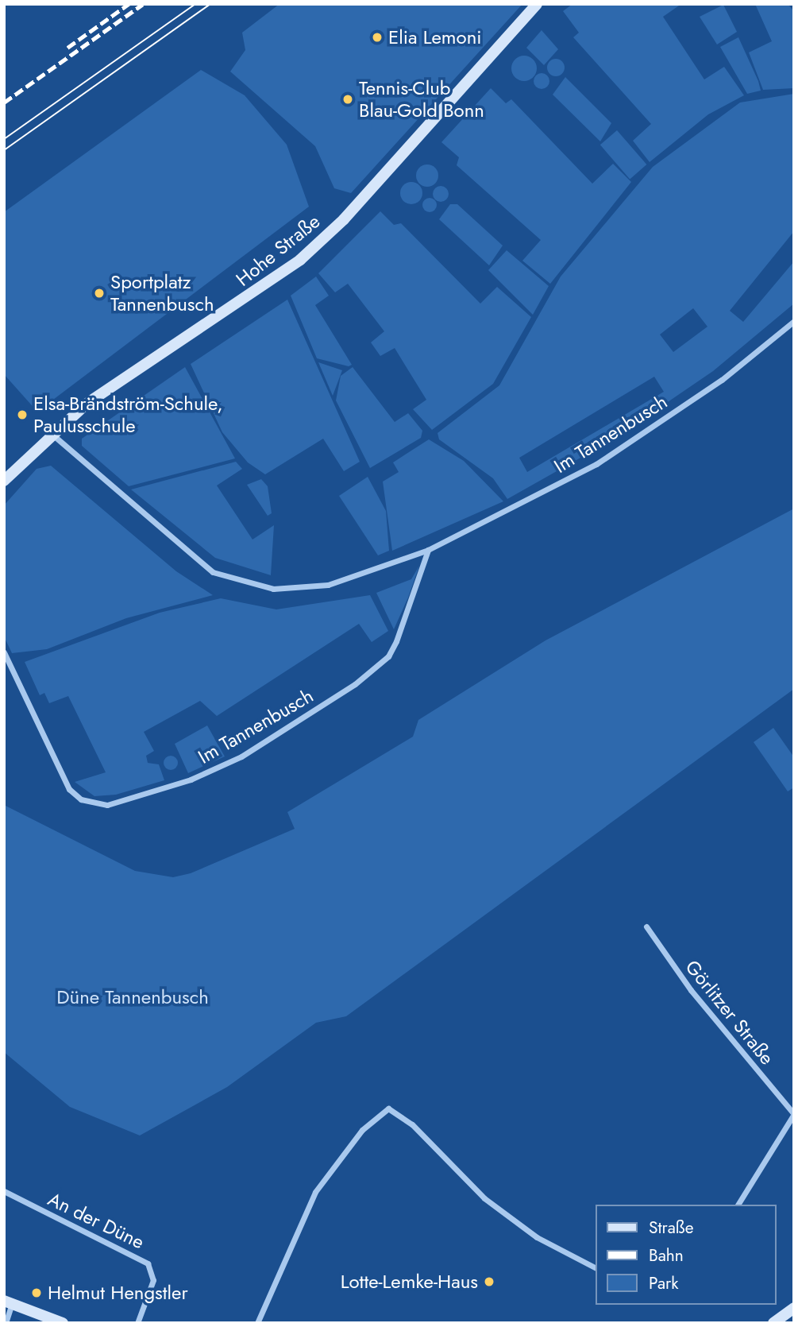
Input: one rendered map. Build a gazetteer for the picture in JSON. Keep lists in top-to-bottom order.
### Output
{
  "streets": {
    "street": [
      "Hohe Straße",
      "Im Tannenbusch",
      "Görlitzer Straße",
      "An der Düne"
    ]
  },
  "crossings": [
    ["Hohe Straße", "Im Tannenbusch"]
  ],
  "parks": ["Düne Tannenbusch"],
  "places": [
    "Elia Lemoni",
    "Tennis-Club Blau-Gold Bonn",
    "Sportplatz Tannenbusch",
    "Elsa-Brändström-Schule, Paulusschule",
    "Lotte-Lemke-Haus",
    "Helmut Hengstler"
  ],
  "legend": ["Straße", "Bahn", "Park"]
}
